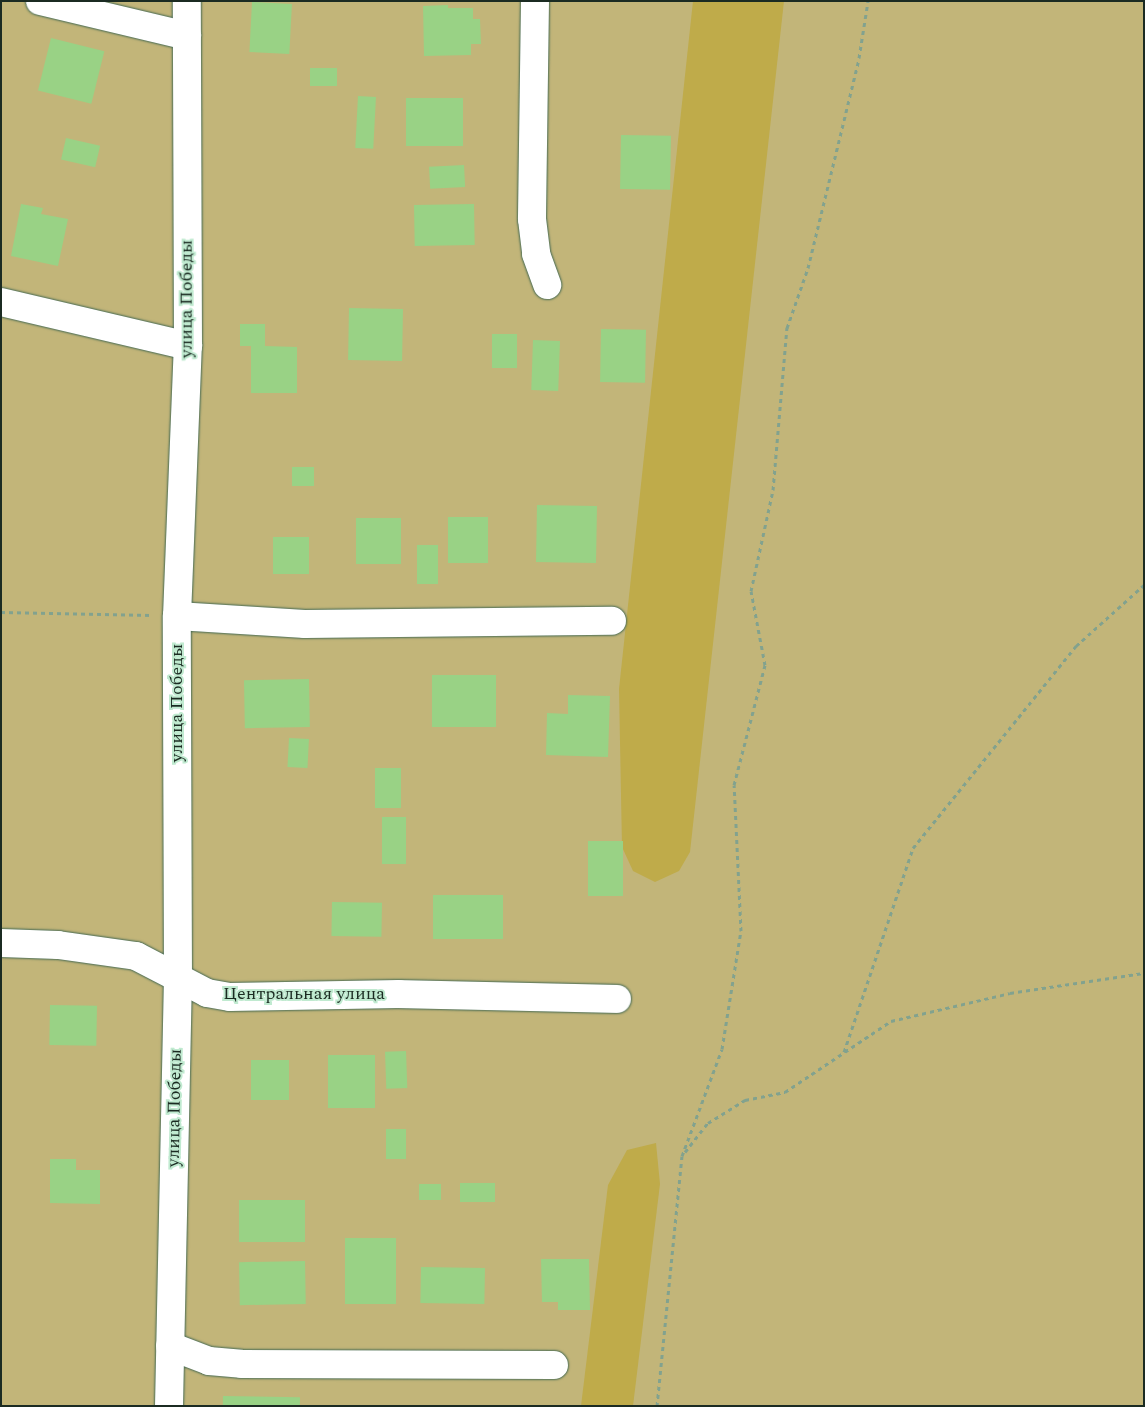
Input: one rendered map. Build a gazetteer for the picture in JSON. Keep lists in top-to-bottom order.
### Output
{
  "streets": {
    "street": ["улица Победы", "Центральная улица"]
  },
  "crossings": [
    ["улица Победы", "Центральная улица"]
  ]
}
